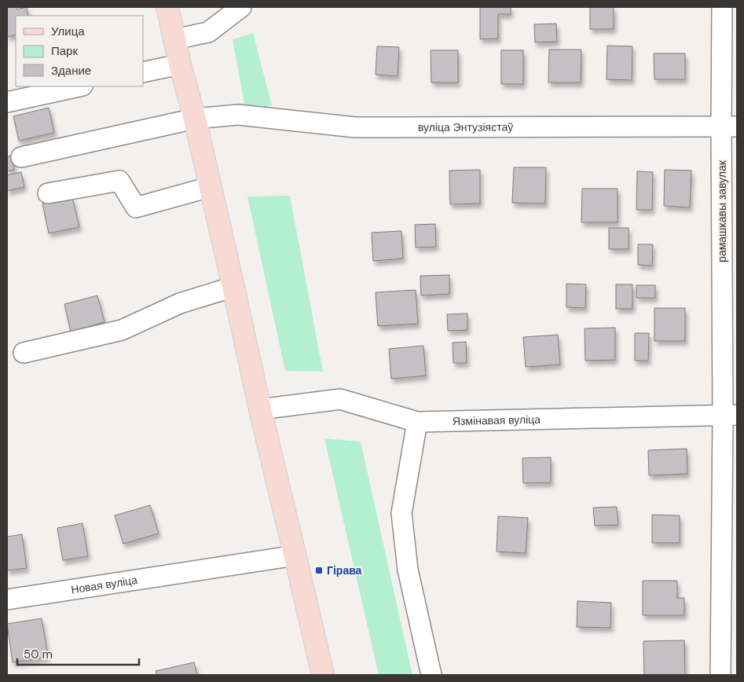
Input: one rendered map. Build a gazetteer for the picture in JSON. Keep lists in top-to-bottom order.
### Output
{
  "streets": {
    "street": [
      "вуліца Энтузіястаў",
      "рамашкавы завулак",
      "Язмінавая вуліца",
      "Новая вуліца"
    ]
  },
  "crossings": [
    ["вуліца Энтузіястаў", "рамашкавы завулак"],
    ["рамашкавы завулак", "Язмінавая вуліца"]
  ],
  "places": {
    "transit": ["Гірава"]
  },
  "legend": ["Улица", "Парк", "Здание"],
  "scale_bar": "50 m"
}
